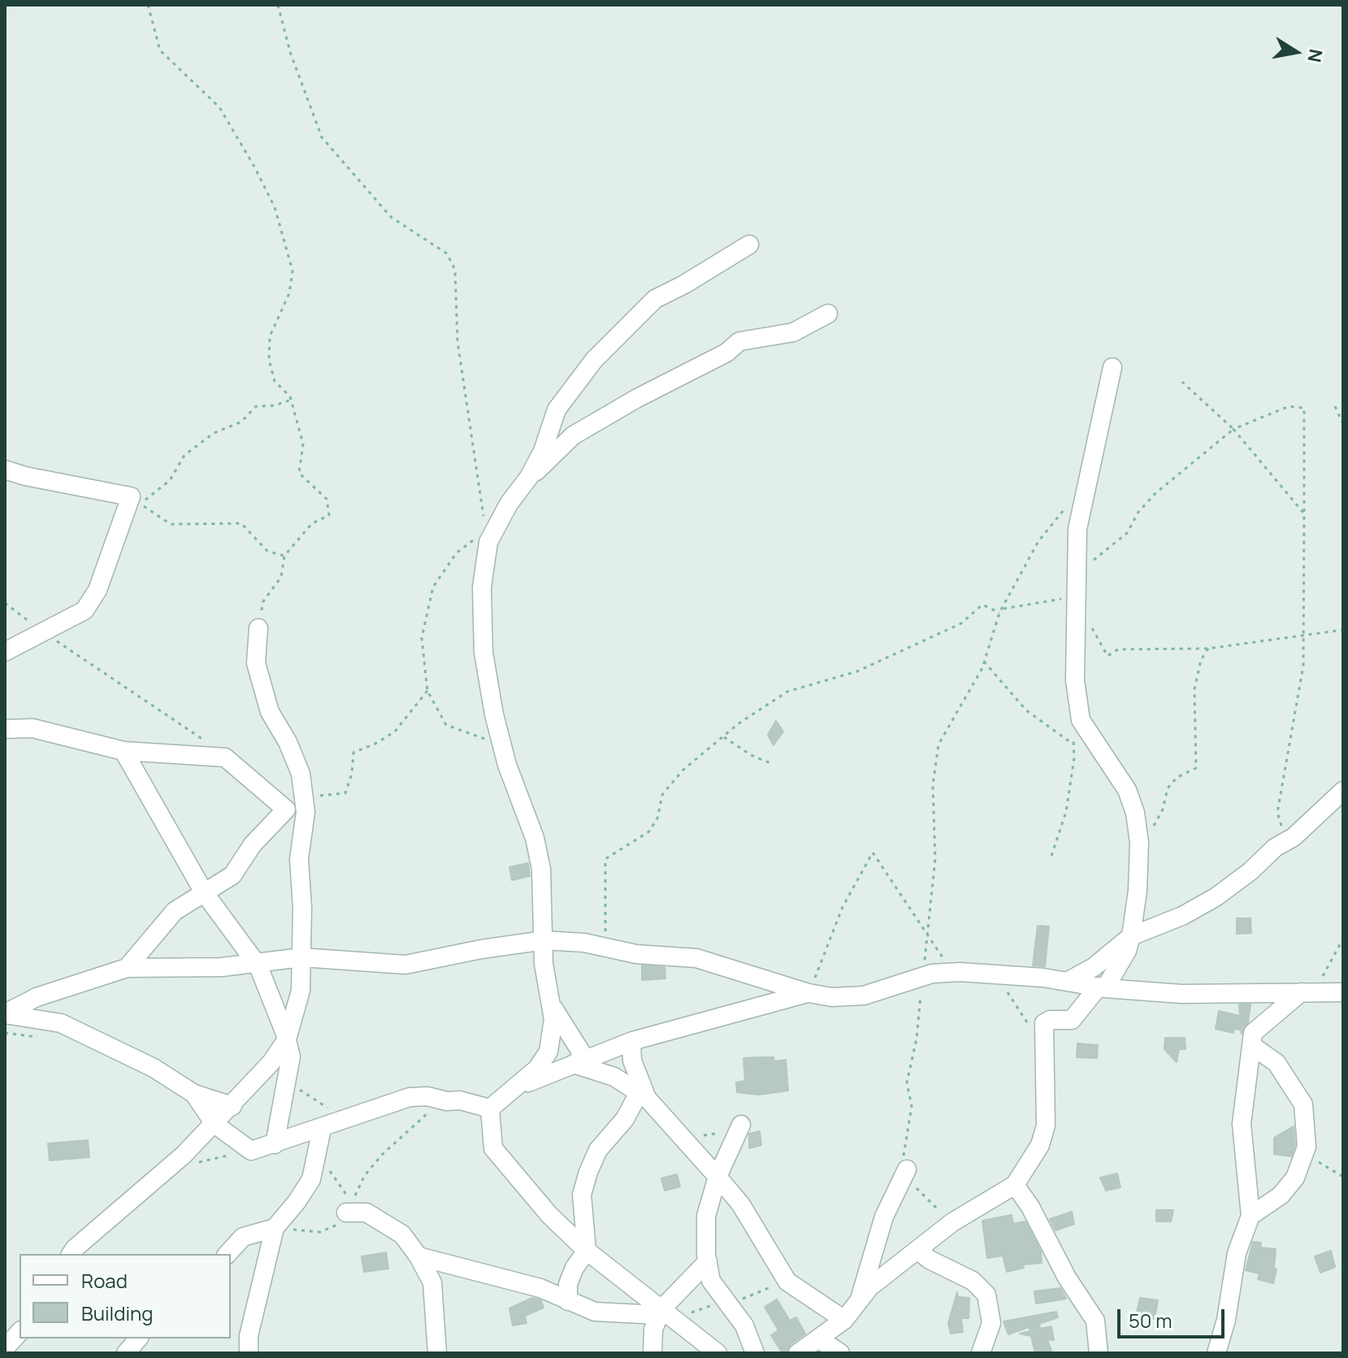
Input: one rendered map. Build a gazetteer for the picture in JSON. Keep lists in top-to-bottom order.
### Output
{
  "legend": ["Road", "Building"],
  "scale_bar": "50 m",
  "north": "right"
}
